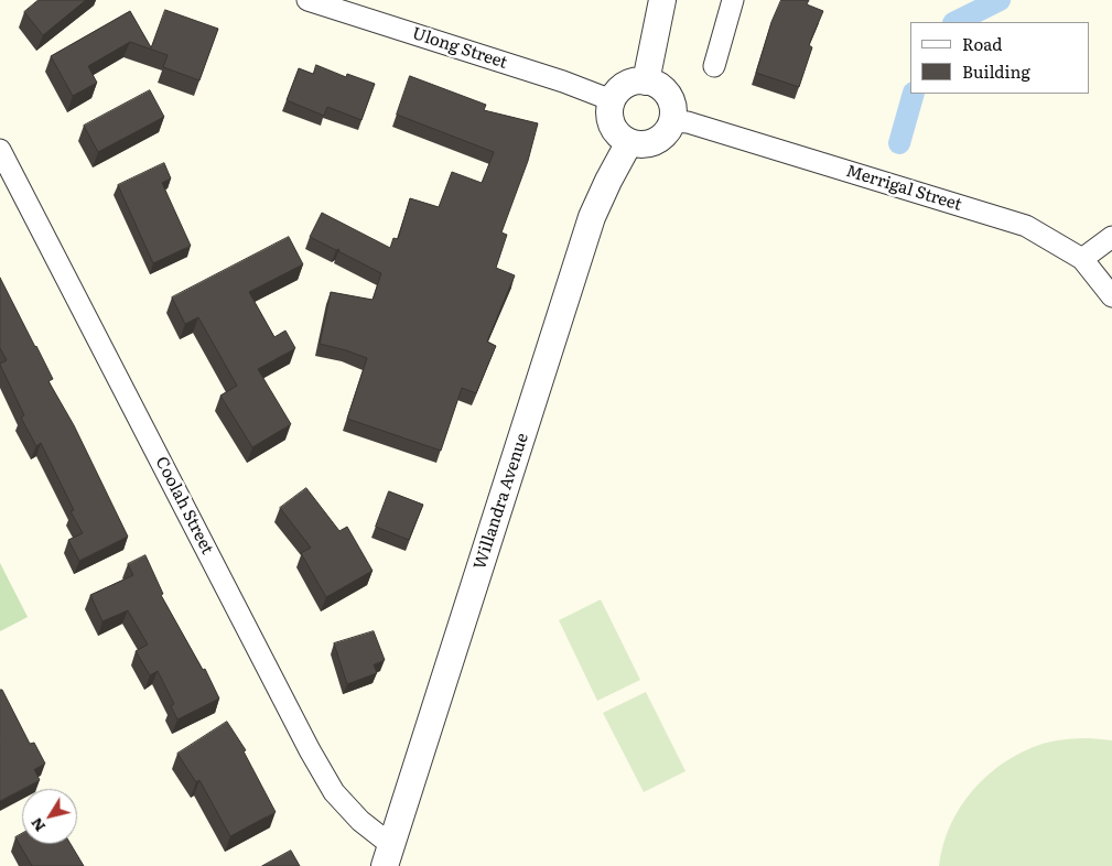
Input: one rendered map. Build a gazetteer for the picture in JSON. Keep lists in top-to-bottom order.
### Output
{
  "streets": {
    "street": [
      "Ulong Street",
      "Merrigal Street",
      "Willandra Avenue",
      "Coolah Street"
    ]
  },
  "crossings": [
    ["Ulong Street", "Merrigal Street"],
    ["Ulong Street", "Willandra Avenue"],
    ["Merrigal Street", "Willandra Avenue"],
    ["Willandra Avenue", "Coolah Street"]
  ],
  "legend": ["Road", "Building"],
  "north": "bottom left"
}
